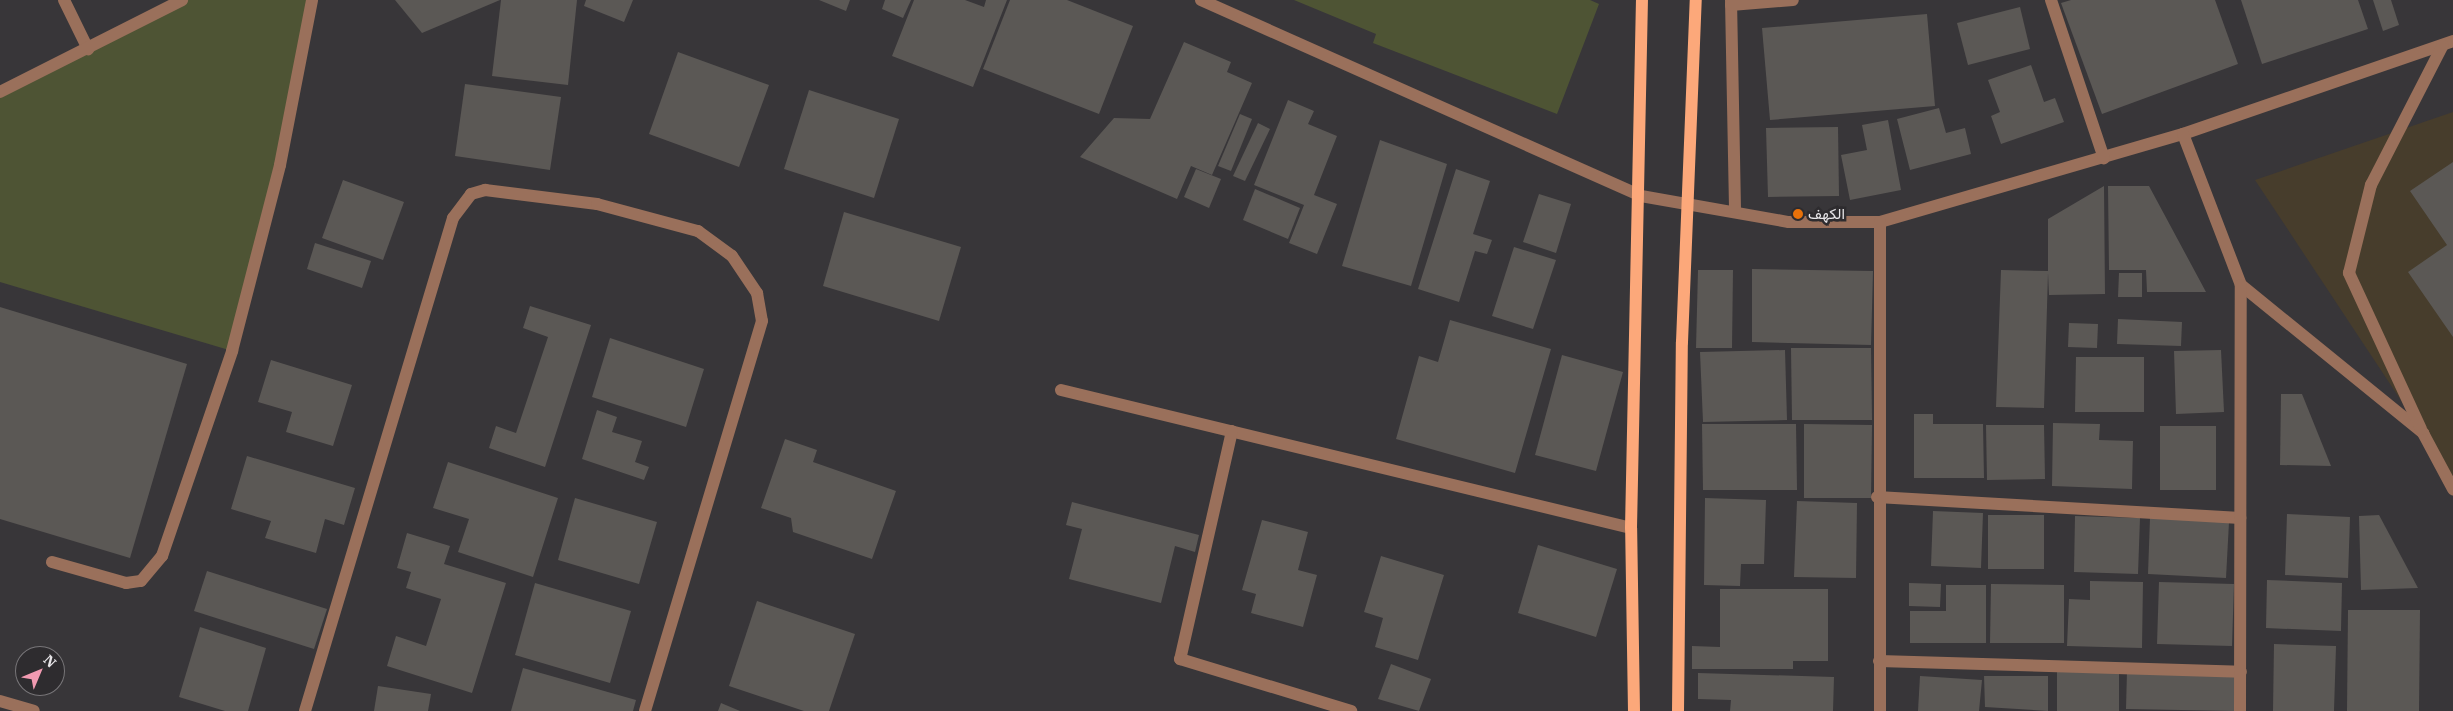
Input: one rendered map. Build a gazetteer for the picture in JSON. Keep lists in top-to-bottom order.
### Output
{
  "places": ["الكهف"],
  "north": "top right"
}
